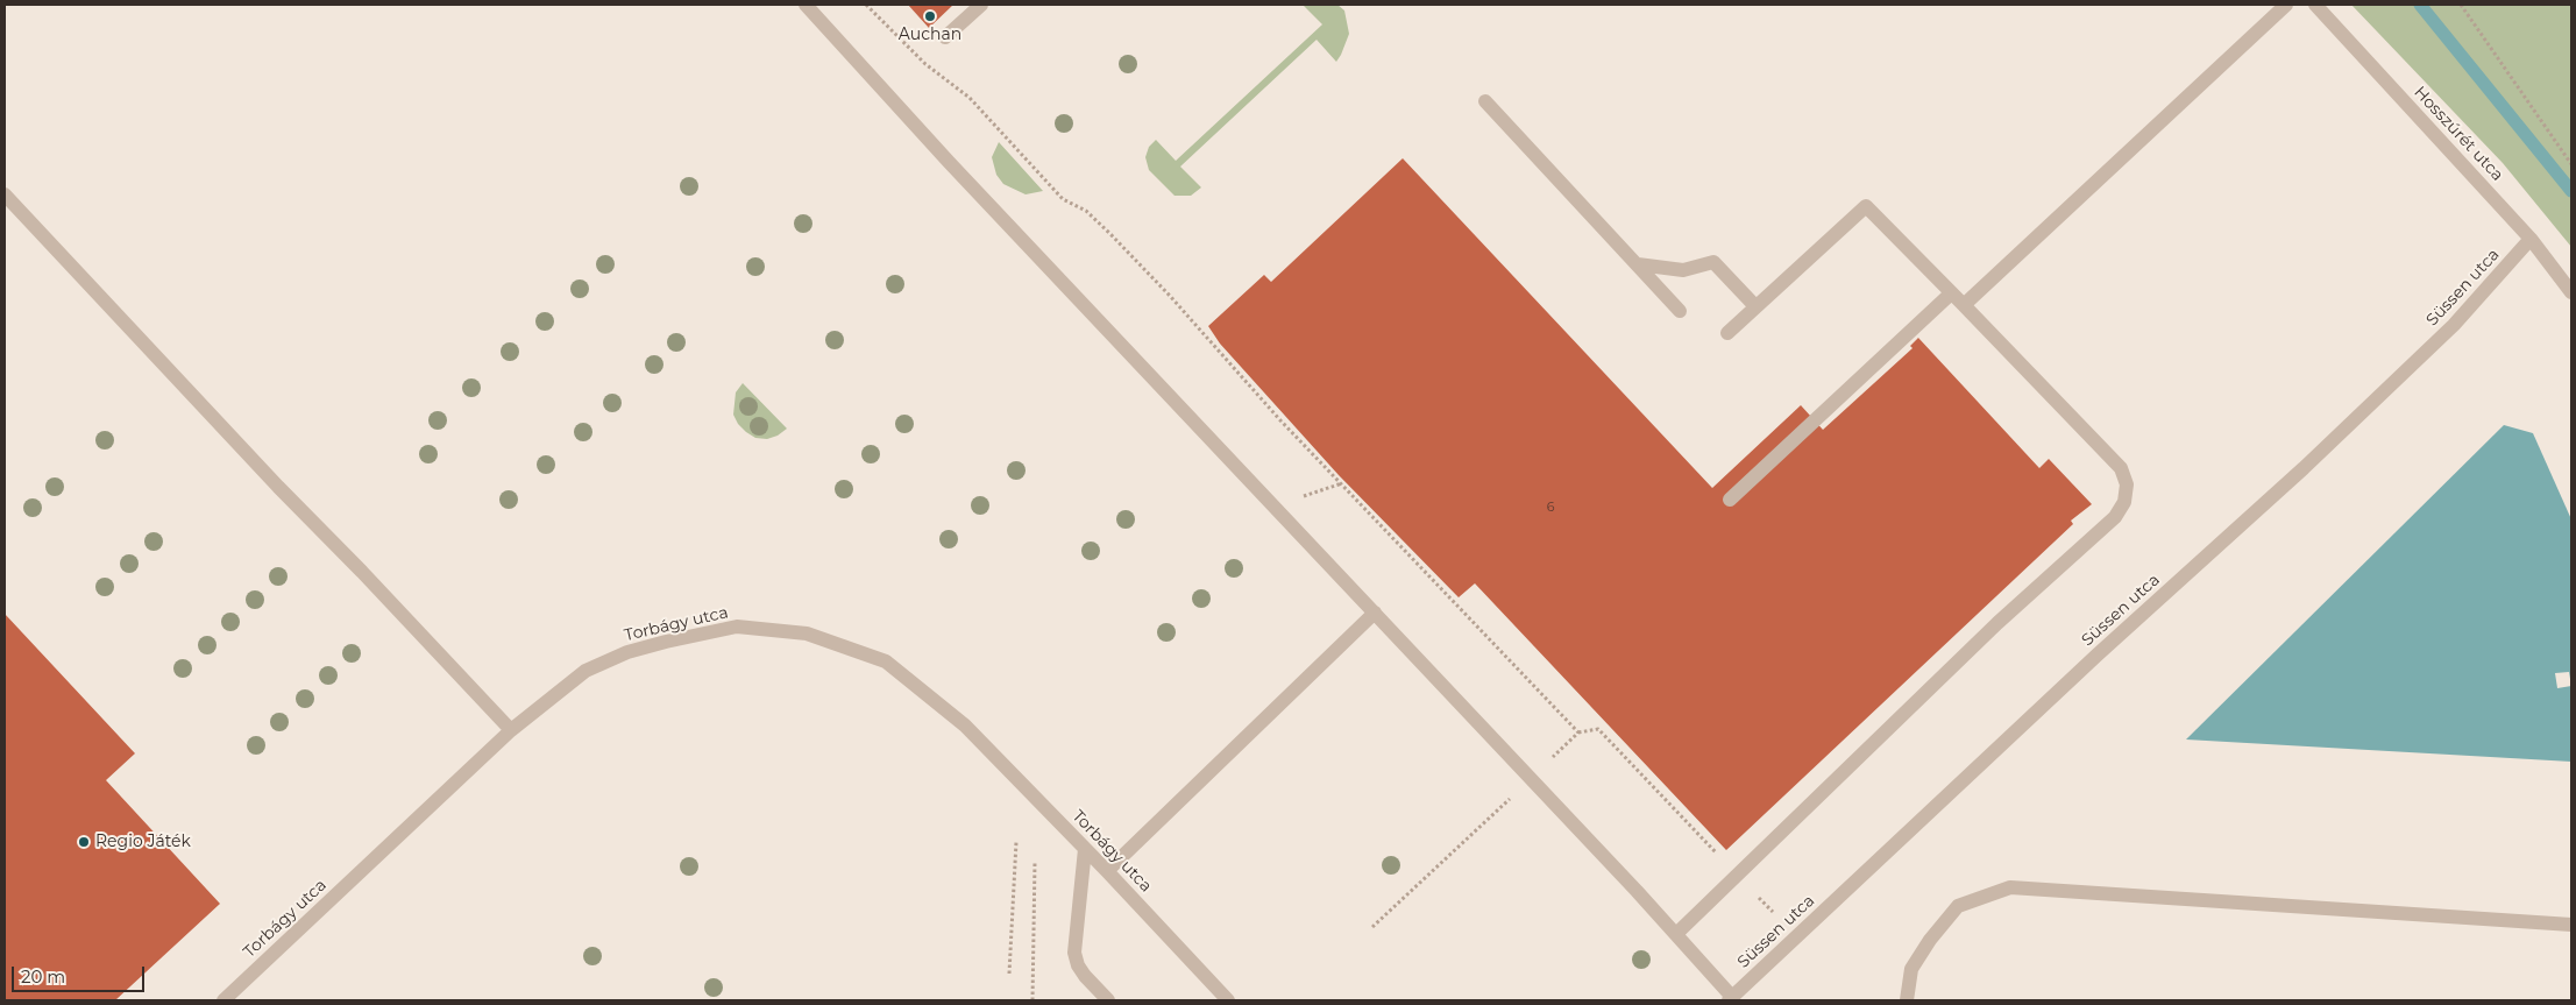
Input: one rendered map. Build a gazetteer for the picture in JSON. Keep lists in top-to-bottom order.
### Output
{
  "streets": {
    "street": ["Hosszúrét utca", "Süssen utca", "Torbágy utca"]
  },
  "crossings": [
    ["Hosszúrét utca", "Süssen utca"]
  ],
  "places": ["Auchan", "Regio Játék"],
  "house_numbers": ["6"],
  "scale_bar": "20 m"
}
